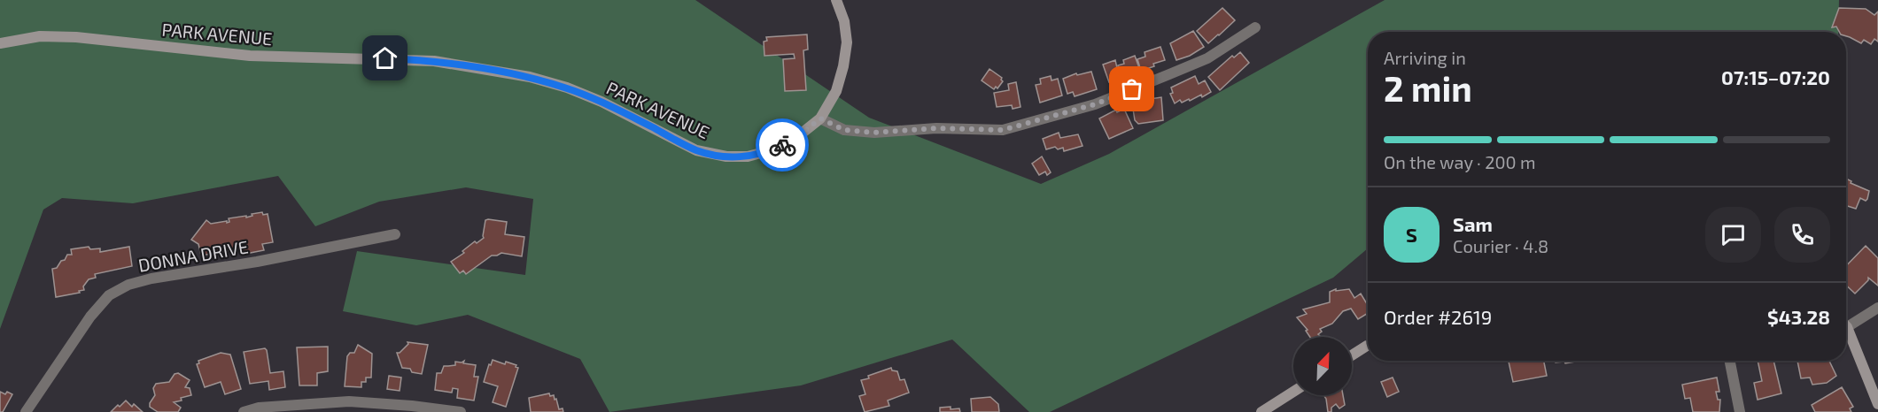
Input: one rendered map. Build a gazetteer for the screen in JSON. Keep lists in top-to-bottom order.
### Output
{
  "streets": {
    "main road": ["PARK AVENUE"],
    "street": ["DONNA DRIVE"]
  },
  "north": "top right",
  "page": {
    "heading": ["2 min", "Arriving in", "07:15–07:20"],
    "panel": [
      "Sam",
      "Courier · 4.8",
      "Order #2619",
      "$43.28"
    ],
    "bar": "On the way · 200 m",
    "round": "S"
  }
}
